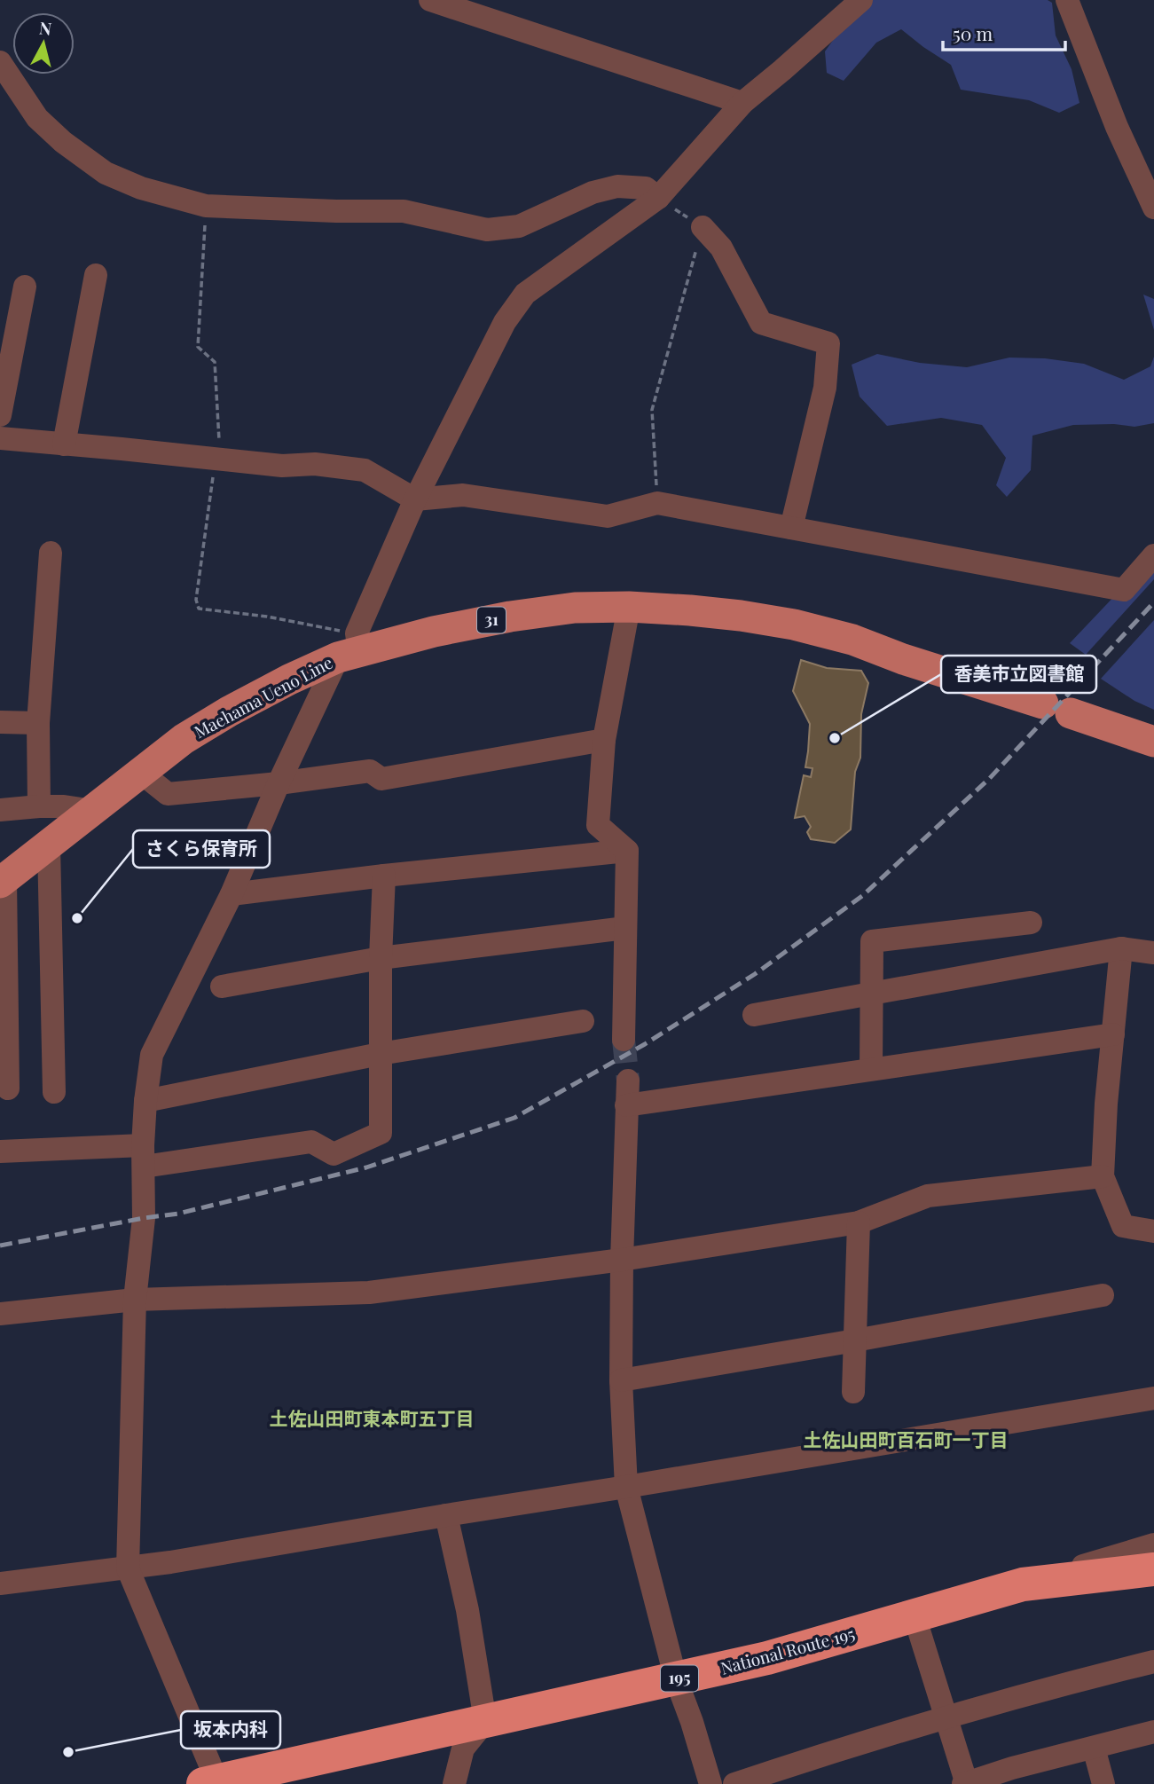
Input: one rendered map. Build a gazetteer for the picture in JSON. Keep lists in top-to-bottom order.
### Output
{
  "streets": {
    "highway": ["National Route 195", "195"],
    "main road": ["31", "Maehama Ueno Line"]
  },
  "districts": ["土佐山田町東本町五丁目", "土佐山田町百石町一丁目"],
  "places": ["香美市立図書館", "さくら保育所", "坂本内科"],
  "scale_bar": "50 m",
  "north": "top"
}
